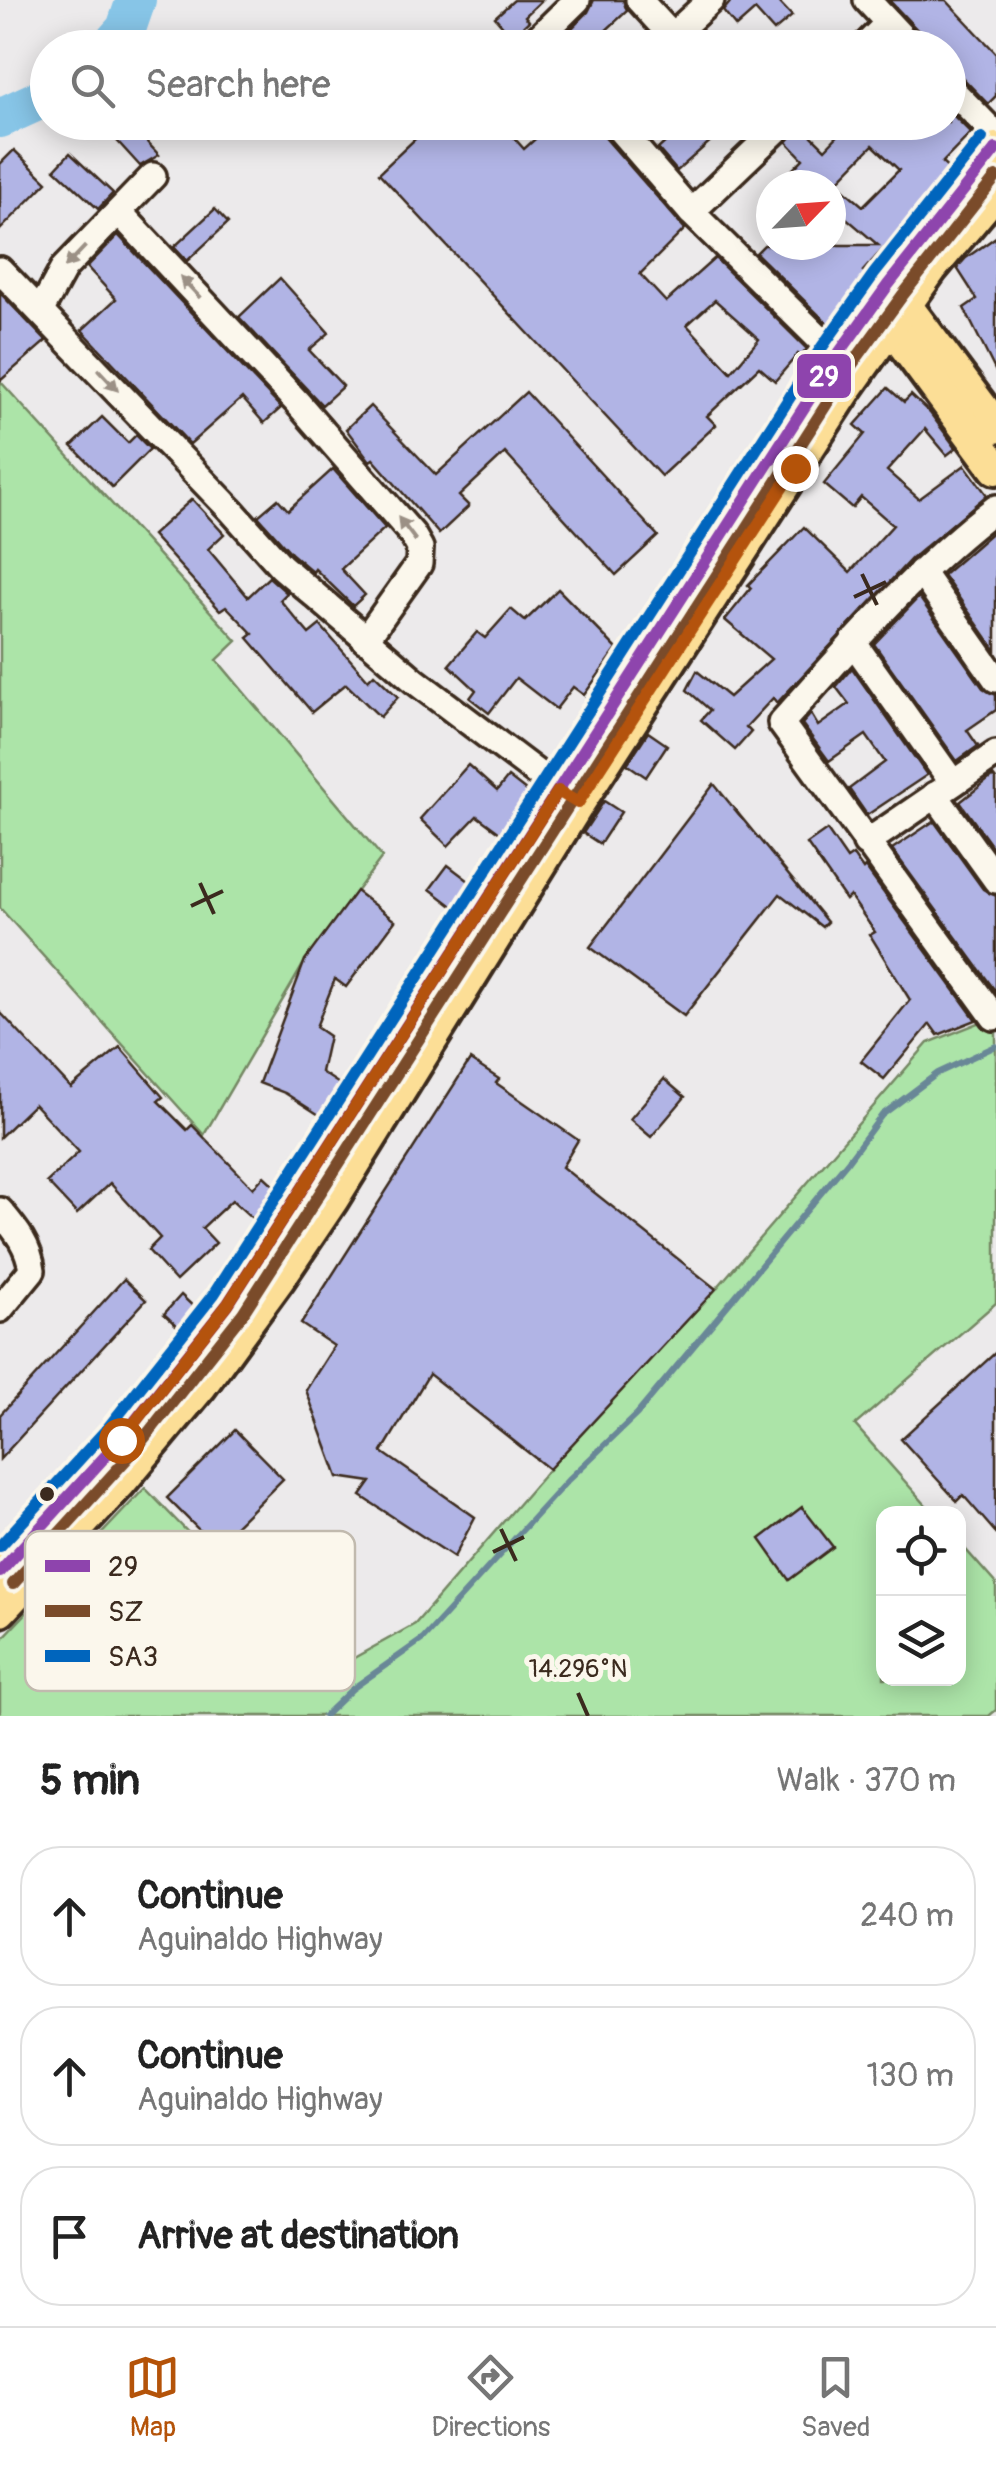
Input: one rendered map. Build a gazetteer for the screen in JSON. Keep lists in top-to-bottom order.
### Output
{
  "lines": ["transit line SA3", "transit line 29", "transit line SZ"],
  "legend": ["29", "SZ", "SA3"],
  "north": "top right",
  "page": {
    "search": "Search here",
    "heading": ["5 min", "Walk · 370 m"],
    "list": [
      ["Continue", "Aguinaldo Highway", "240 m"],
      ["Continue", "Aguinaldo Highway", "130 m"],
      "Arrive at destination"
    ],
    "nav": ["Map", "Directions", "Saved"]
  },
  "coordinates": ["14.296°N"]
}
